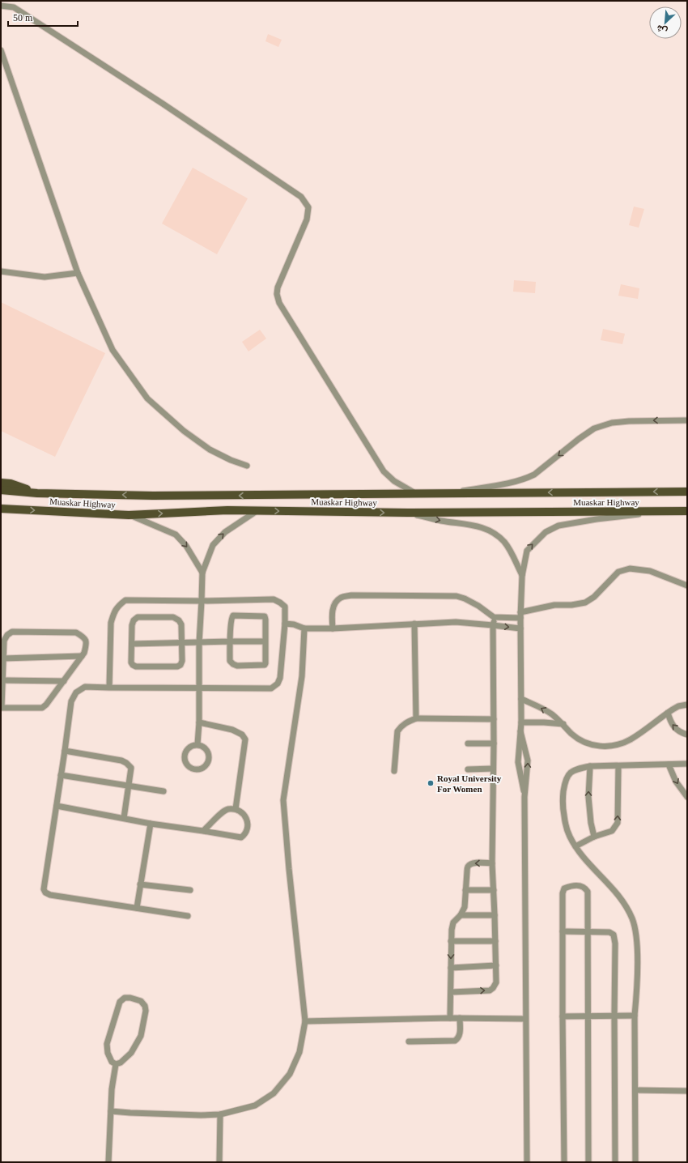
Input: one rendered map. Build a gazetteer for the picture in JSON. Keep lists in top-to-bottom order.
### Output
{
  "streets": {
    "main road": ["Muaskar Highway"]
  },
  "places": ["Royal University For Women"],
  "scale_bar": "50 m",
  "north": "bottom left"
}
